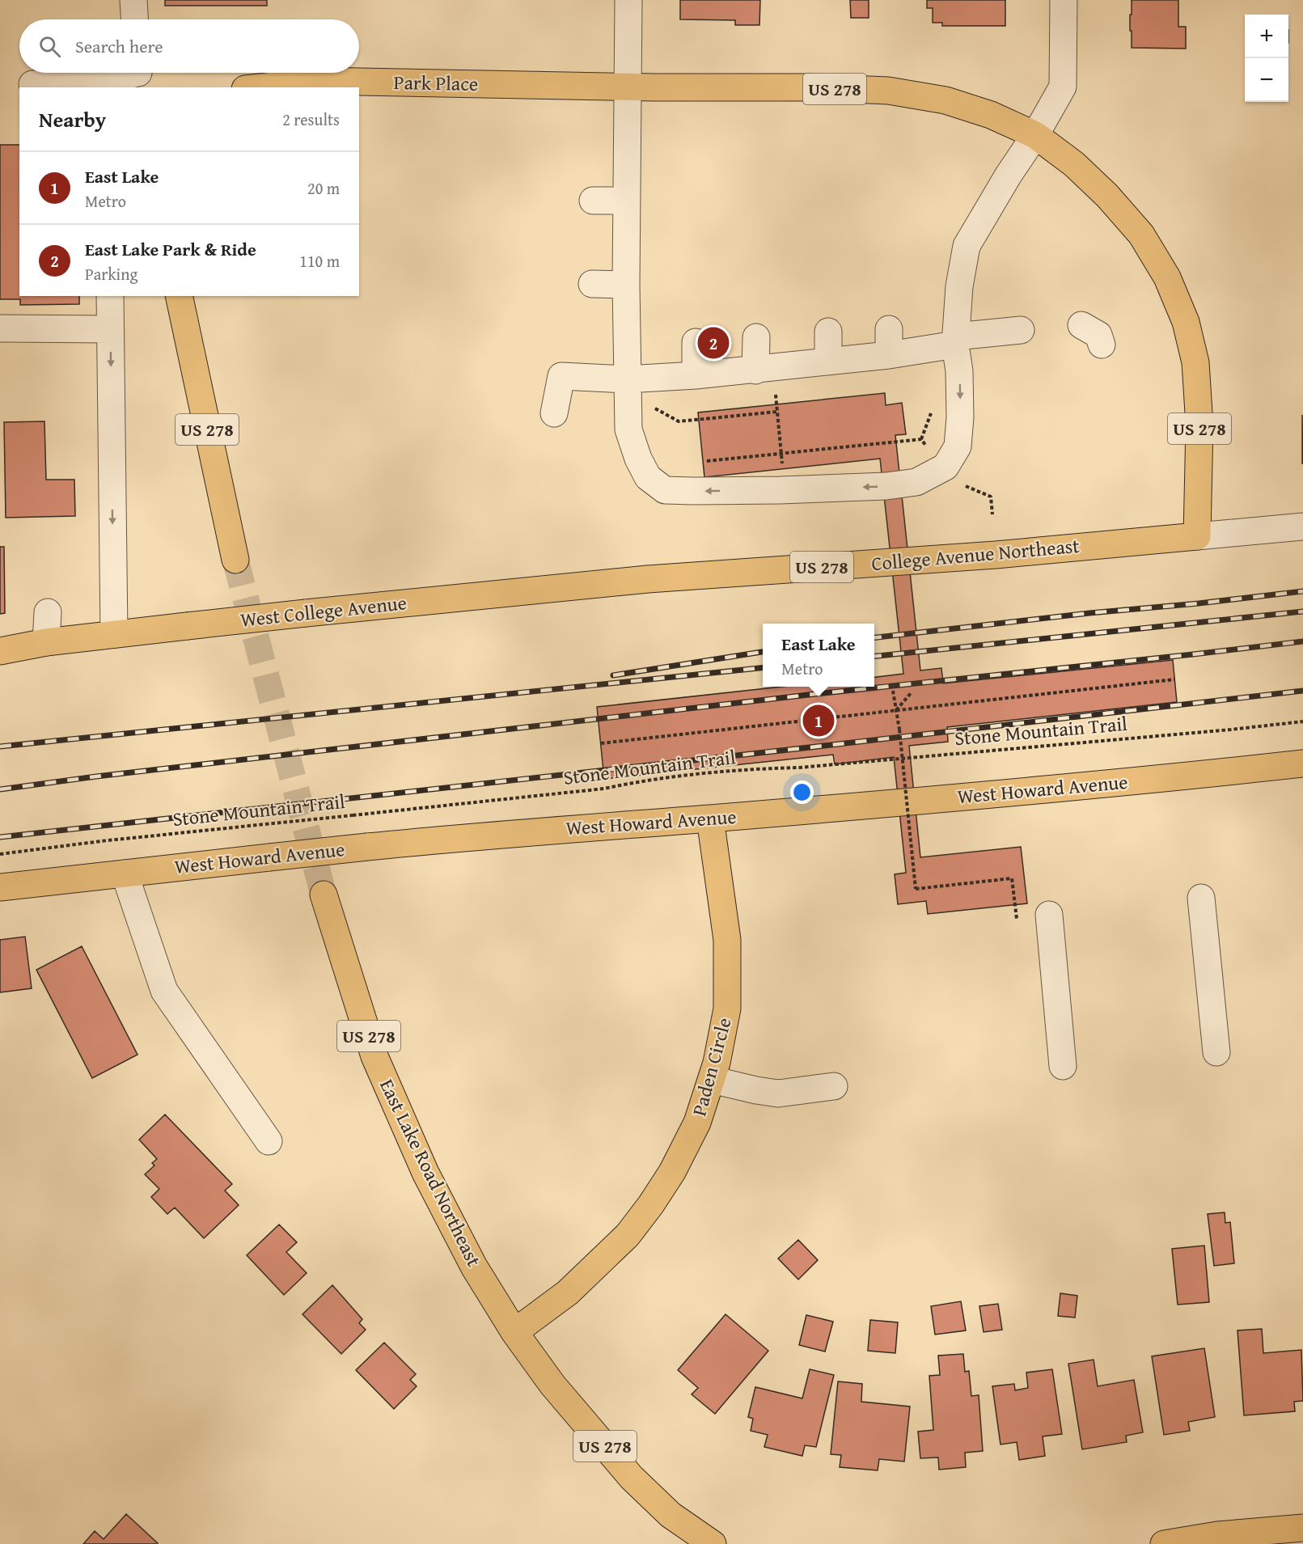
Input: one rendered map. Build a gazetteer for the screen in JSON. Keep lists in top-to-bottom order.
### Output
{
  "streets": {
    "main road": [
      "Park Place",
      "US 278",
      "College Avenue Northeast",
      "West College Avenue",
      "West Howard Avenue",
      "Paden Circle",
      "East Lake Road Northeast"
    ],
    "path": ["Stone Mountain Trail"]
  },
  "crossings": [
    ["Park Place", "US 278"],
    ["US 278", "College Avenue Northeast"],
    ["College Avenue Northeast", "West College Avenue"],
    ["West Howard Avenue", "Paden Circle"],
    ["Paden Circle", "East Lake Road Northeast"]
  ],
  "page": {
    "map_buttons": ["+", "−"],
    "search": "Search here",
    "heading": ["Nearby", "2 results"],
    "list": [
      {
        "mark": "1",
        "name": "East Lake",
        "note": "Metro",
        "value": "20 m"
      },
      {
        "mark": "2",
        "name": "East Lake Park & Ride",
        "note": "Parking",
        "value": "110 m"
      }
    ],
    "pins": ["2", "1"],
    "popup": ["East Lake", "Metro"]
  }
}
